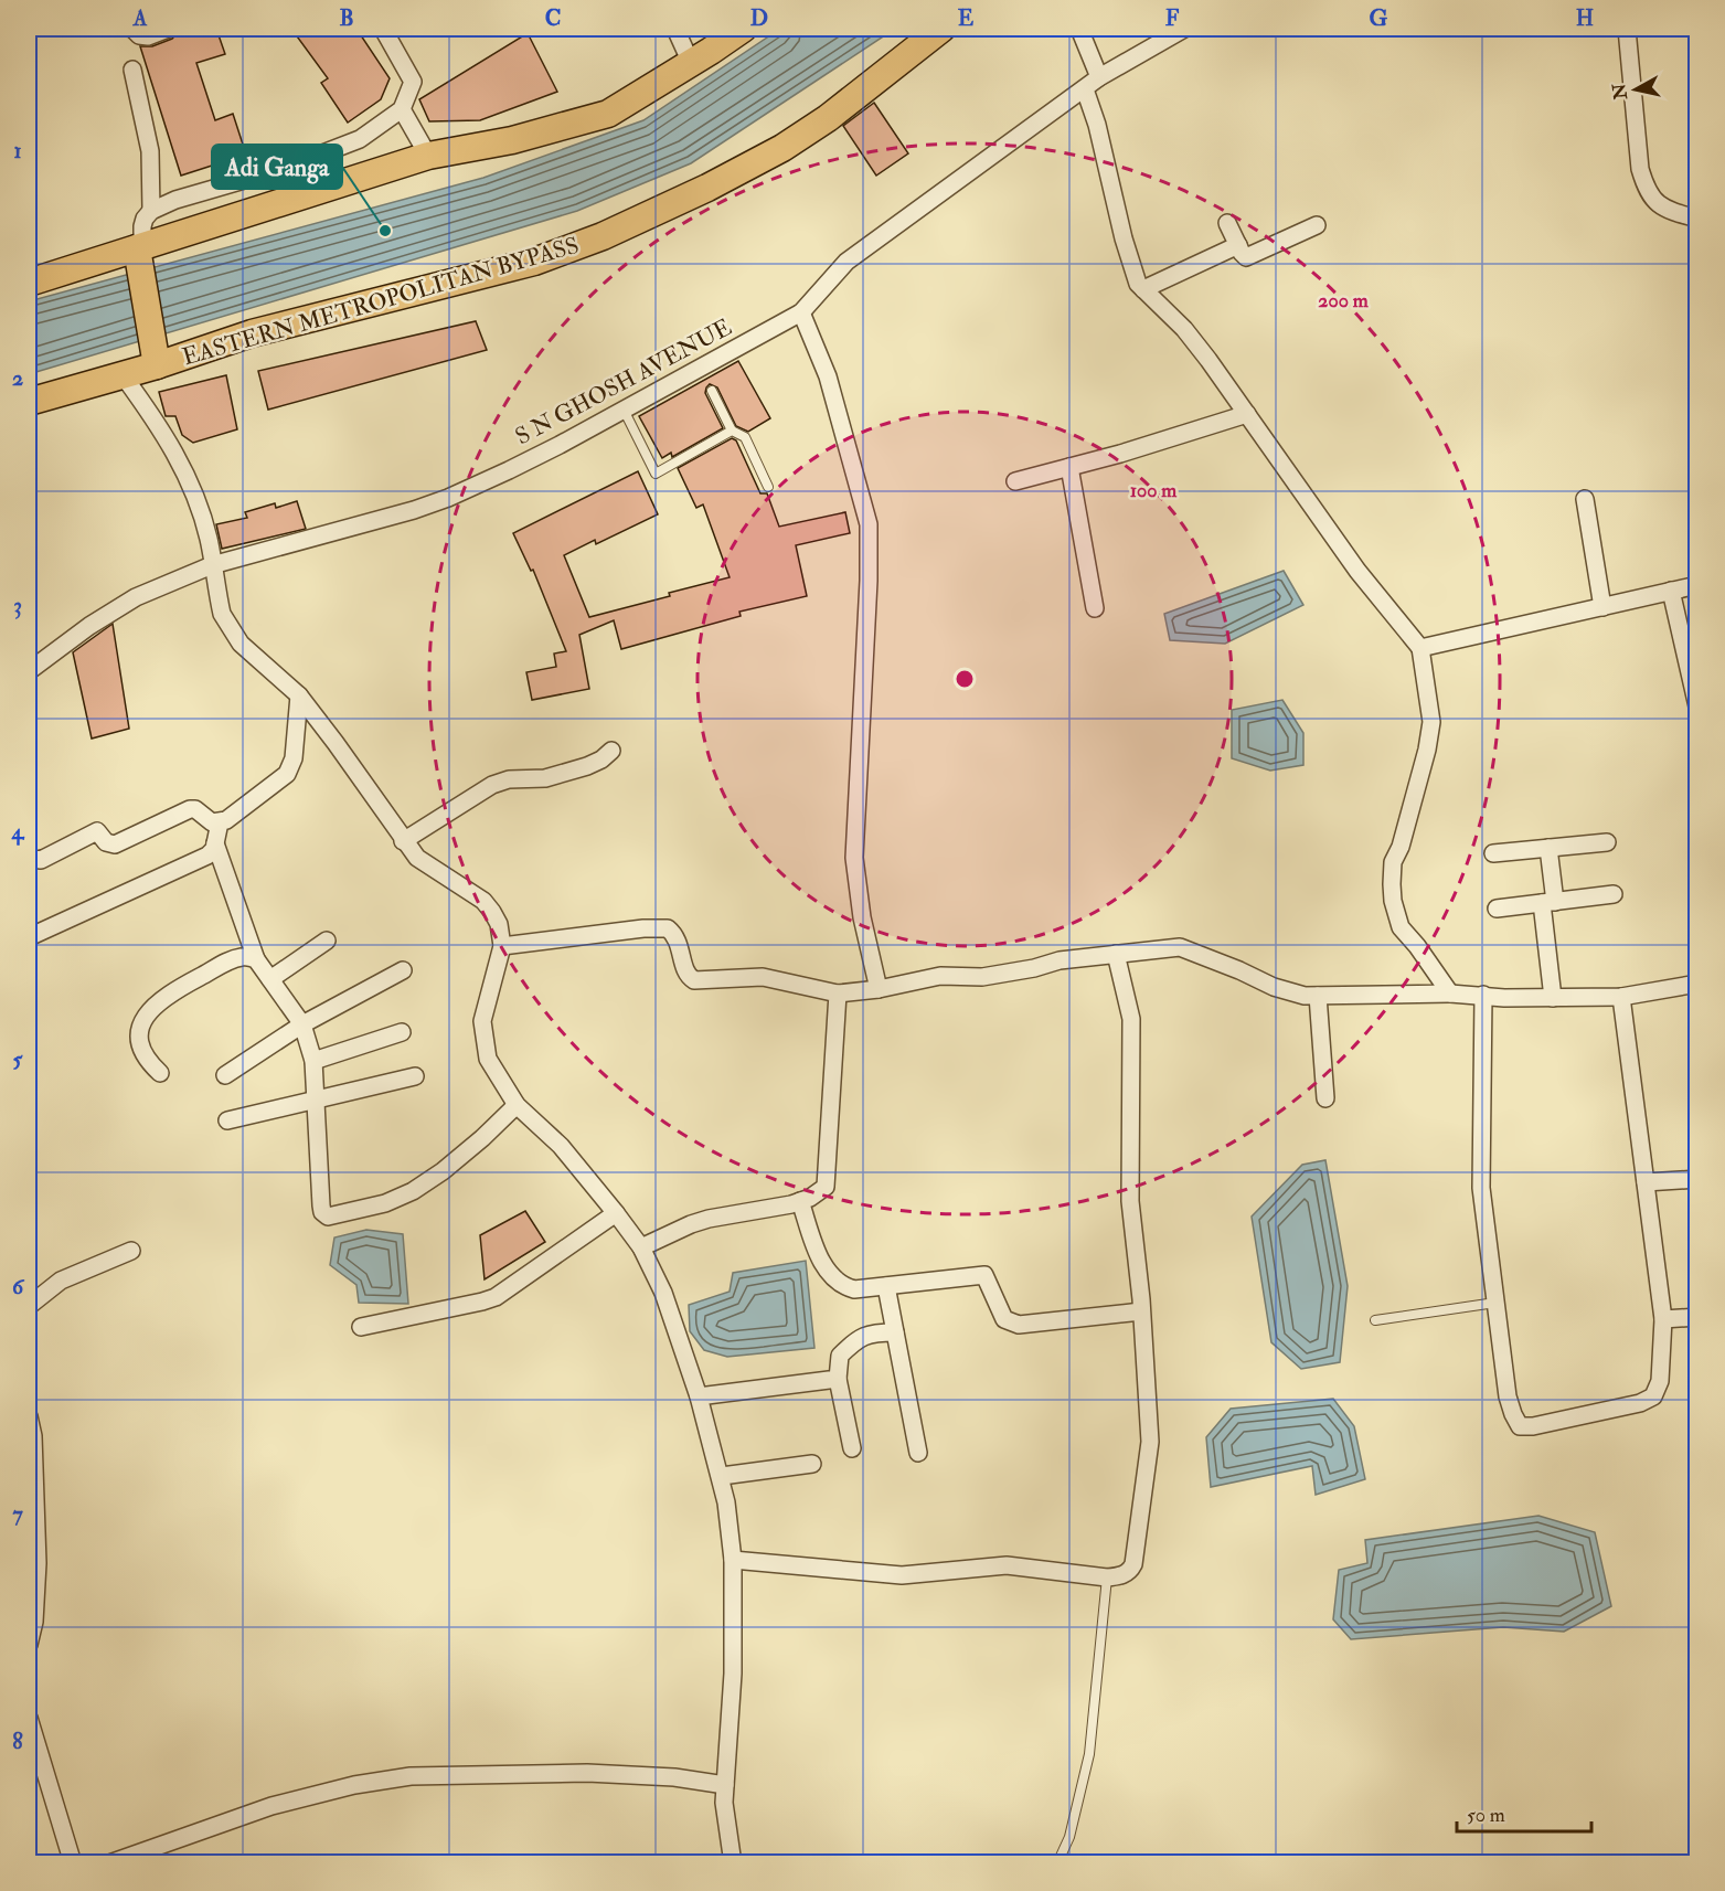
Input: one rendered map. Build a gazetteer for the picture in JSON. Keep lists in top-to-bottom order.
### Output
{
  "streets": {
    "main road": ["EASTERN METROPOLITAN BYPASS"],
    "street": ["S N GHOSH AVENUE"]
  },
  "places": ["Adi Ganga"],
  "scale_bar": "50 m",
  "north": "left",
  "grid": {
    "columns": [
      "A",
      "B",
      "C",
      "D",
      "E",
      "F",
      "G",
      "H"
    ],
    "rows": [
      "1",
      "2",
      "3",
      "4",
      "5",
      "6",
      "7",
      "8"
    ]
  },
  "rings": ["200 m", "100 m"]
}
